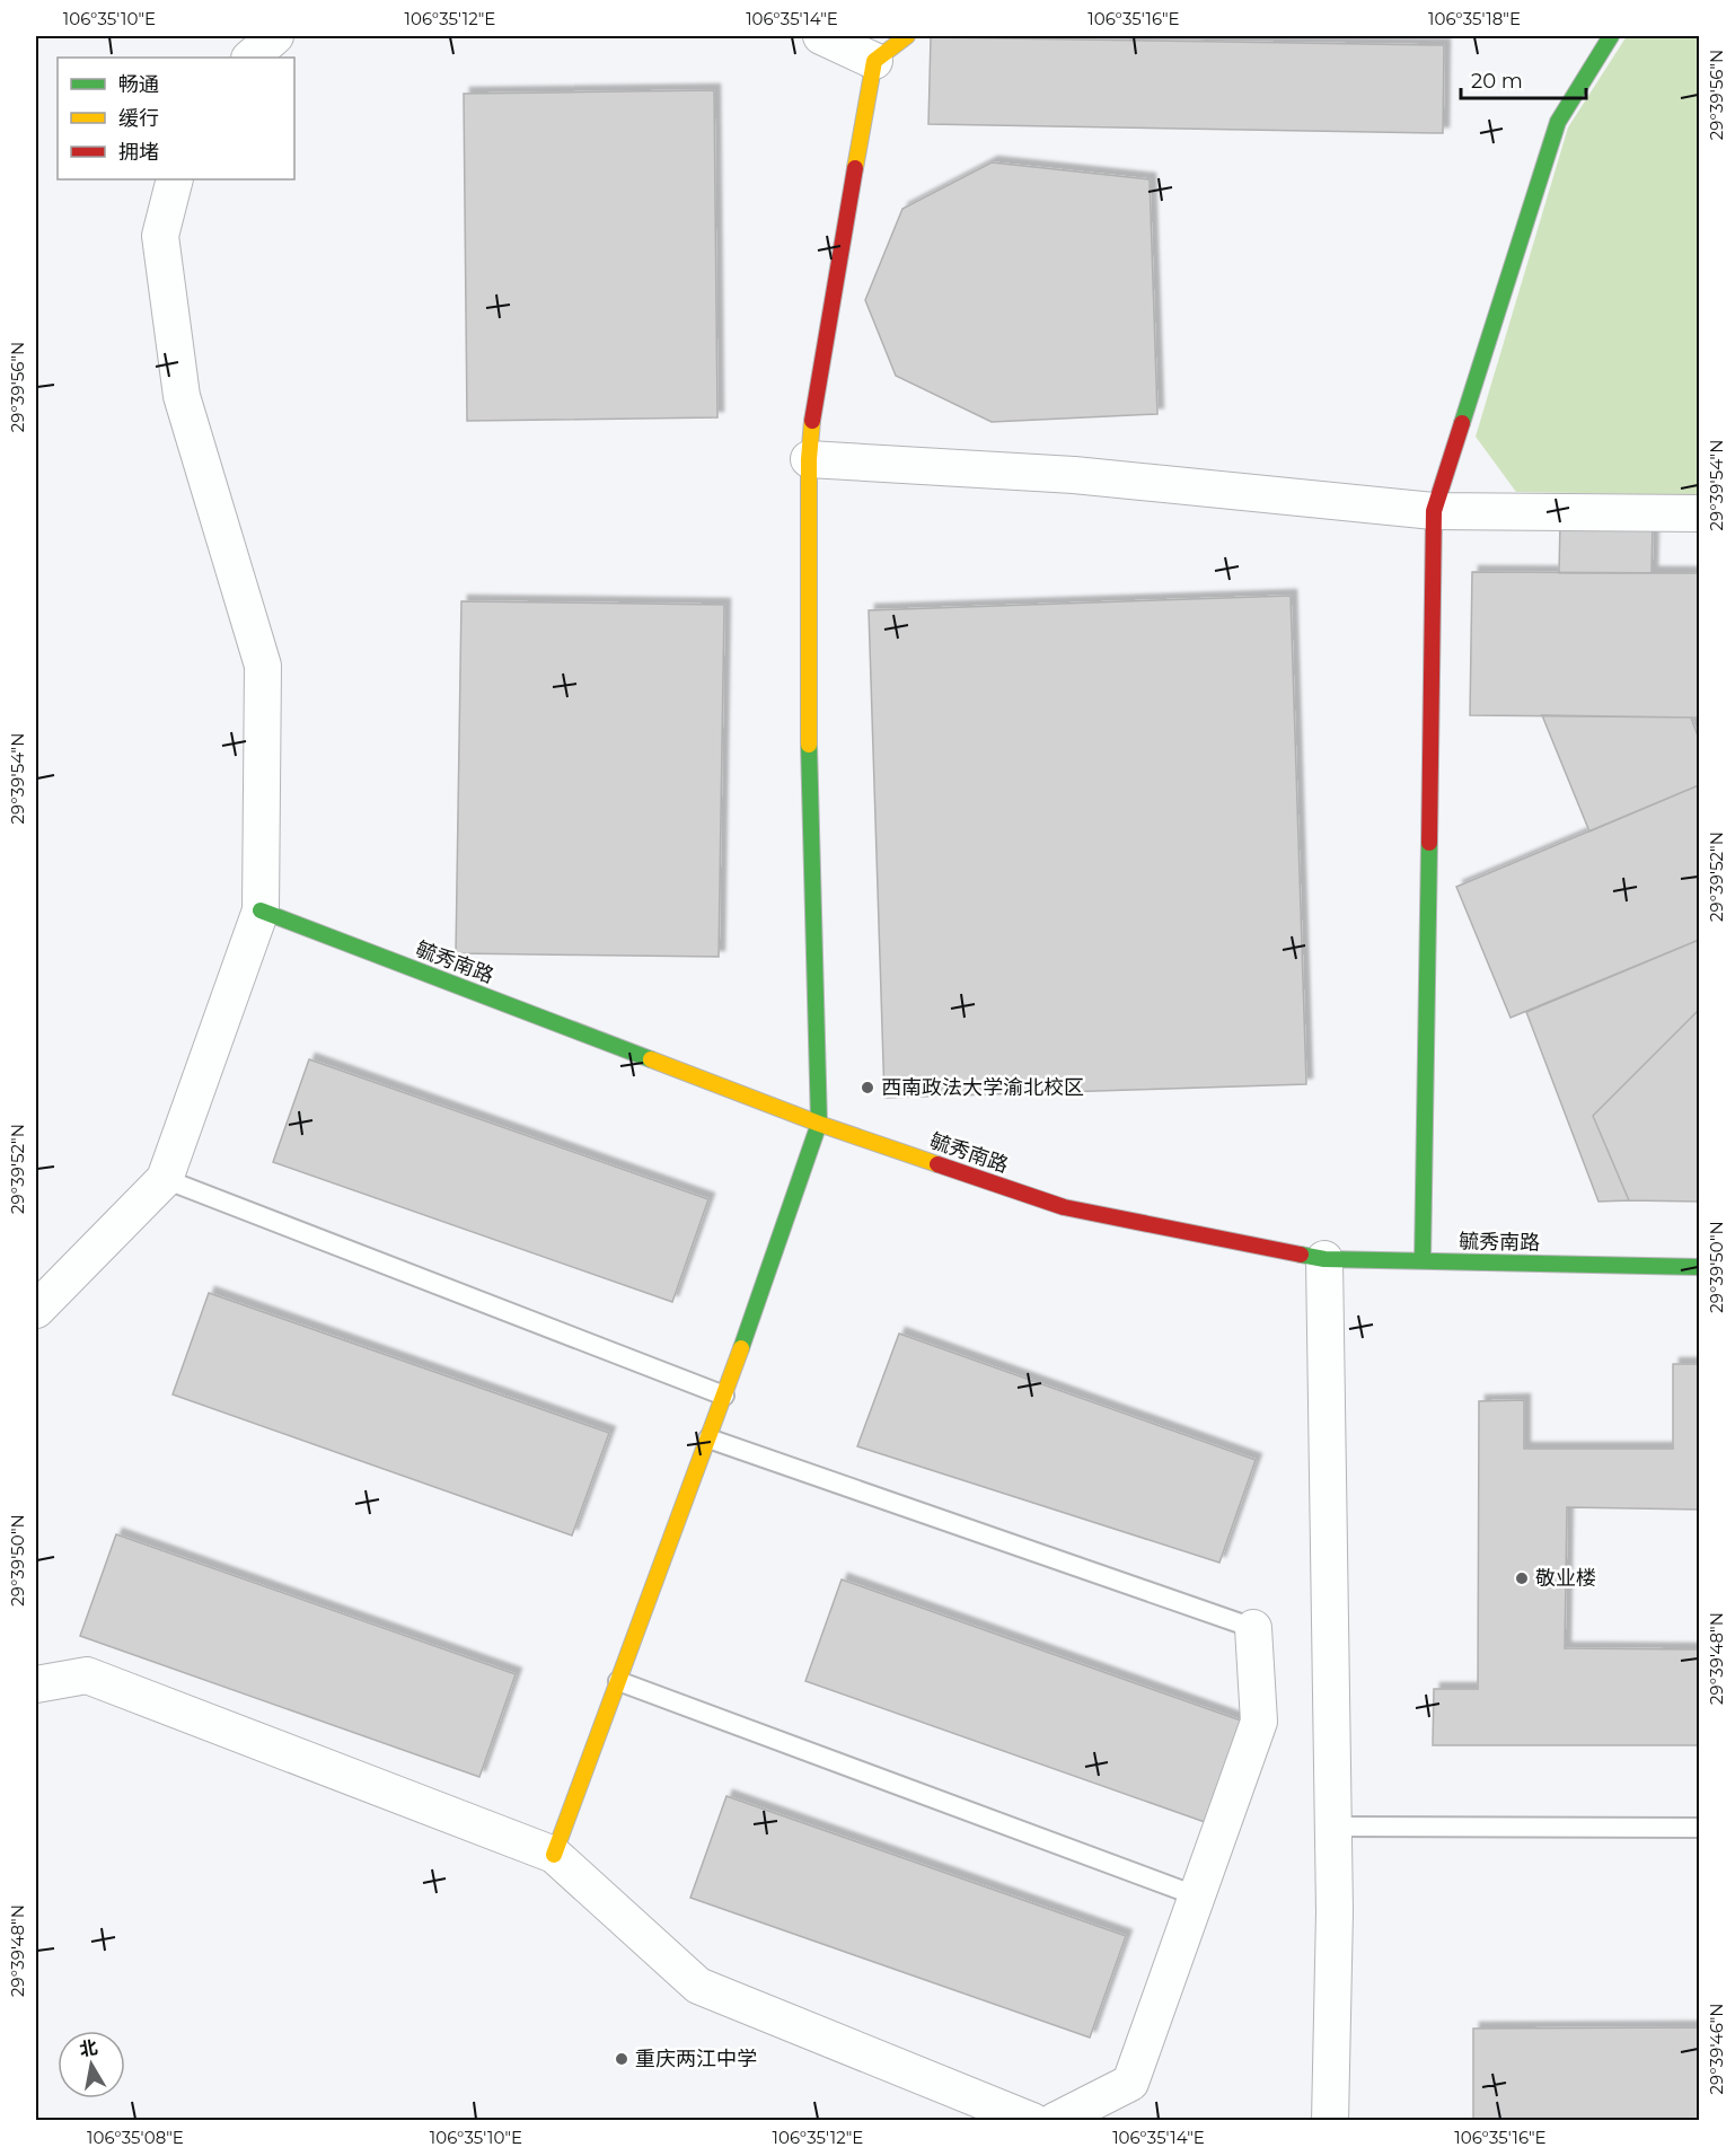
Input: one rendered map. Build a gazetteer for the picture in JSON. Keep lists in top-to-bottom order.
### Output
{
  "streets": {
    "street": ["毓秀南路"]
  },
  "places": ["西南政法大学渝北校区", "敬业楼", "重庆两江中学"],
  "legend": ["畅通", "缓行", "拥堵"],
  "scale_bar": "20 m",
  "north": "top",
  "coordinates": [
    "106°35'10\"E",
    "106°35'12\"E",
    "106°35'14\"E",
    "106°35'16\"E",
    "106°35'18\"E",
    "29°39'56\"N",
    "29°39'54\"N",
    "29°39'52\"N",
    "29°39'50\"N",
    "29°39'48\"N",
    "29°39'46\"N",
    "106°35'08\"E"
  ]
}
